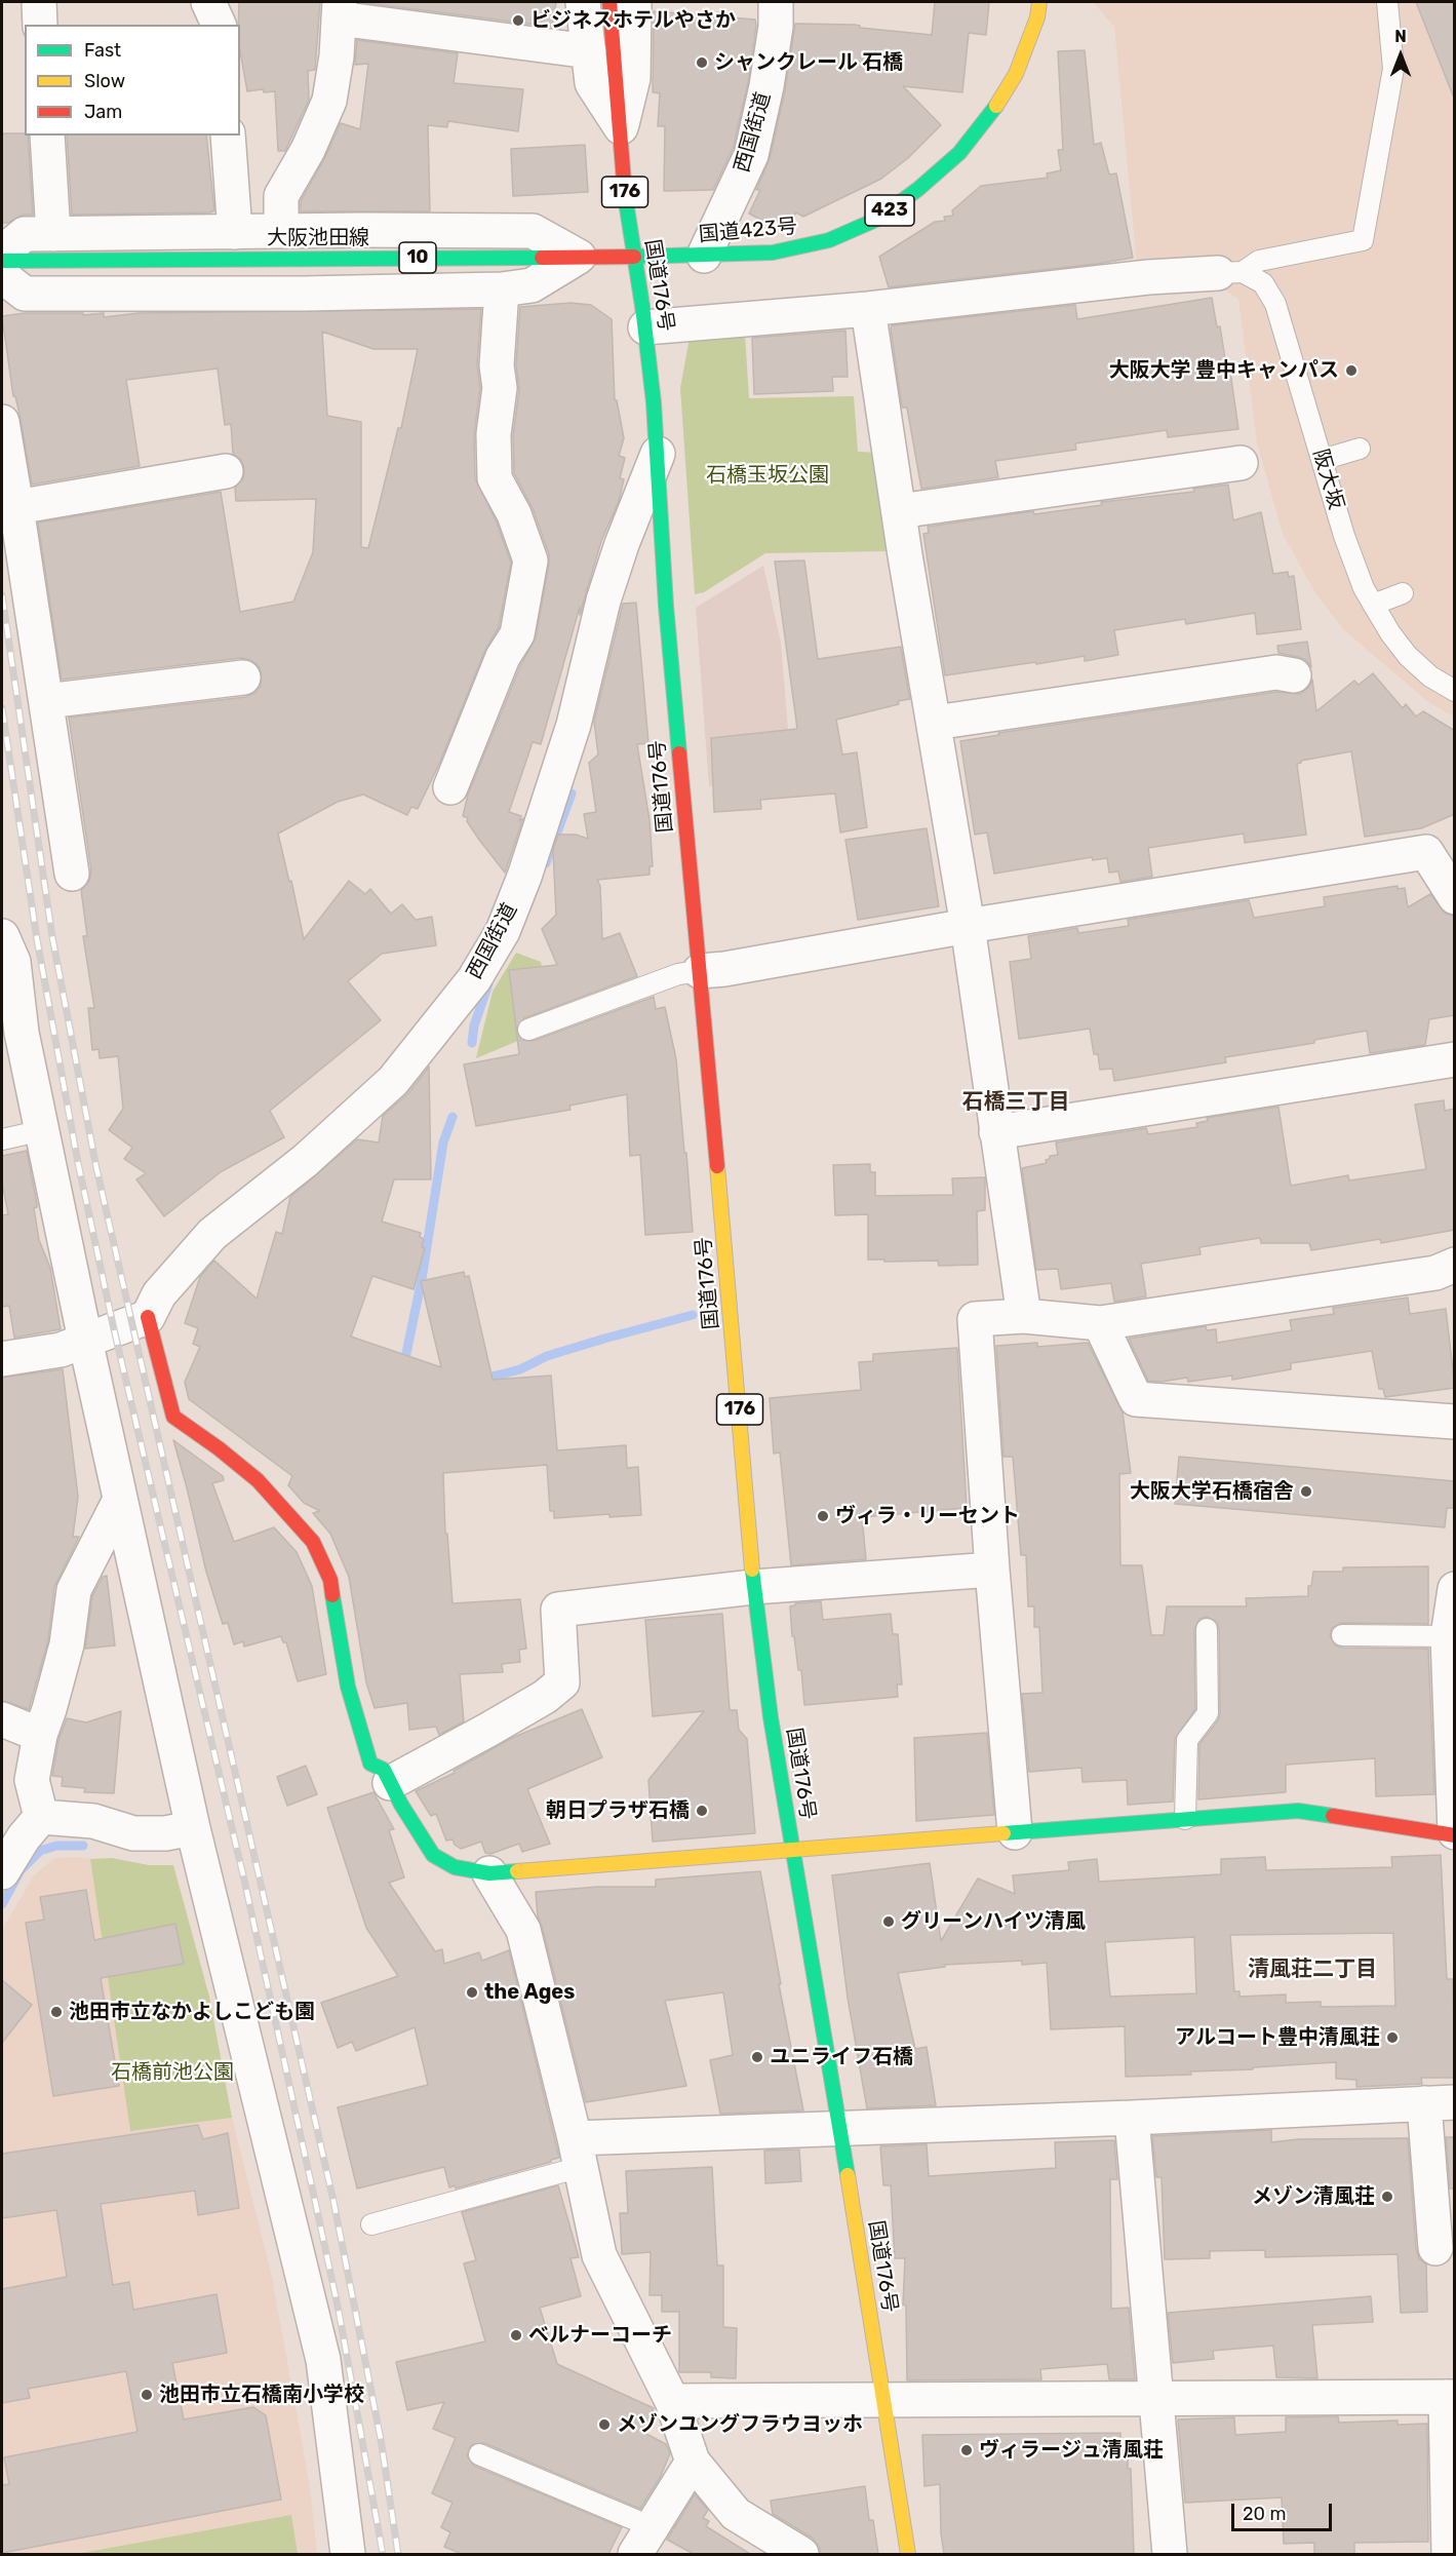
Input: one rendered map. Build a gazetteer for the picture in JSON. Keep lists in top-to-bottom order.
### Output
{
  "streets": {
    "main road": [
      "176",
      "423",
      "国道423号",
      "大阪池田線",
      "10",
      "国道176号"
    ],
    "street": ["西国街道"],
    "lane": ["阪大坂"]
  },
  "crossings": [
    ["西国街道", "国道423号"],
    ["西国街道", "国道176号"],
    ["国道423号", "大阪池田線"],
    ["国道423号", "国道176号"],
    ["大阪池田線", "国道176号"]
  ],
  "districts": ["石橋三丁目", "清風荘二丁目"],
  "parks": ["石橋玉坂公園", "石橋前池公園"],
  "places": [
    "ビジネスホテルやさか",
    "シャンクレール 石橋",
    "大阪大学 豊中キャンパス",
    "大阪大学石橋宿舎",
    "ヴィラ・リーセント",
    "朝日プラザ石橋",
    "グリーンハイツ清風",
    "the Ages",
    "池田市立なかよしこども園",
    "アルコート豊中清風荘",
    "ユニライフ石橋",
    "メゾン清風荘",
    "ベルナーコーチ",
    "池田市立石橋南小学校",
    "メゾンユングフラウヨッホ",
    "ヴィラージュ清風荘"
  ],
  "legend": ["Fast", "Slow", "Jam"],
  "scale_bar": "20 m",
  "north": "top"
}
